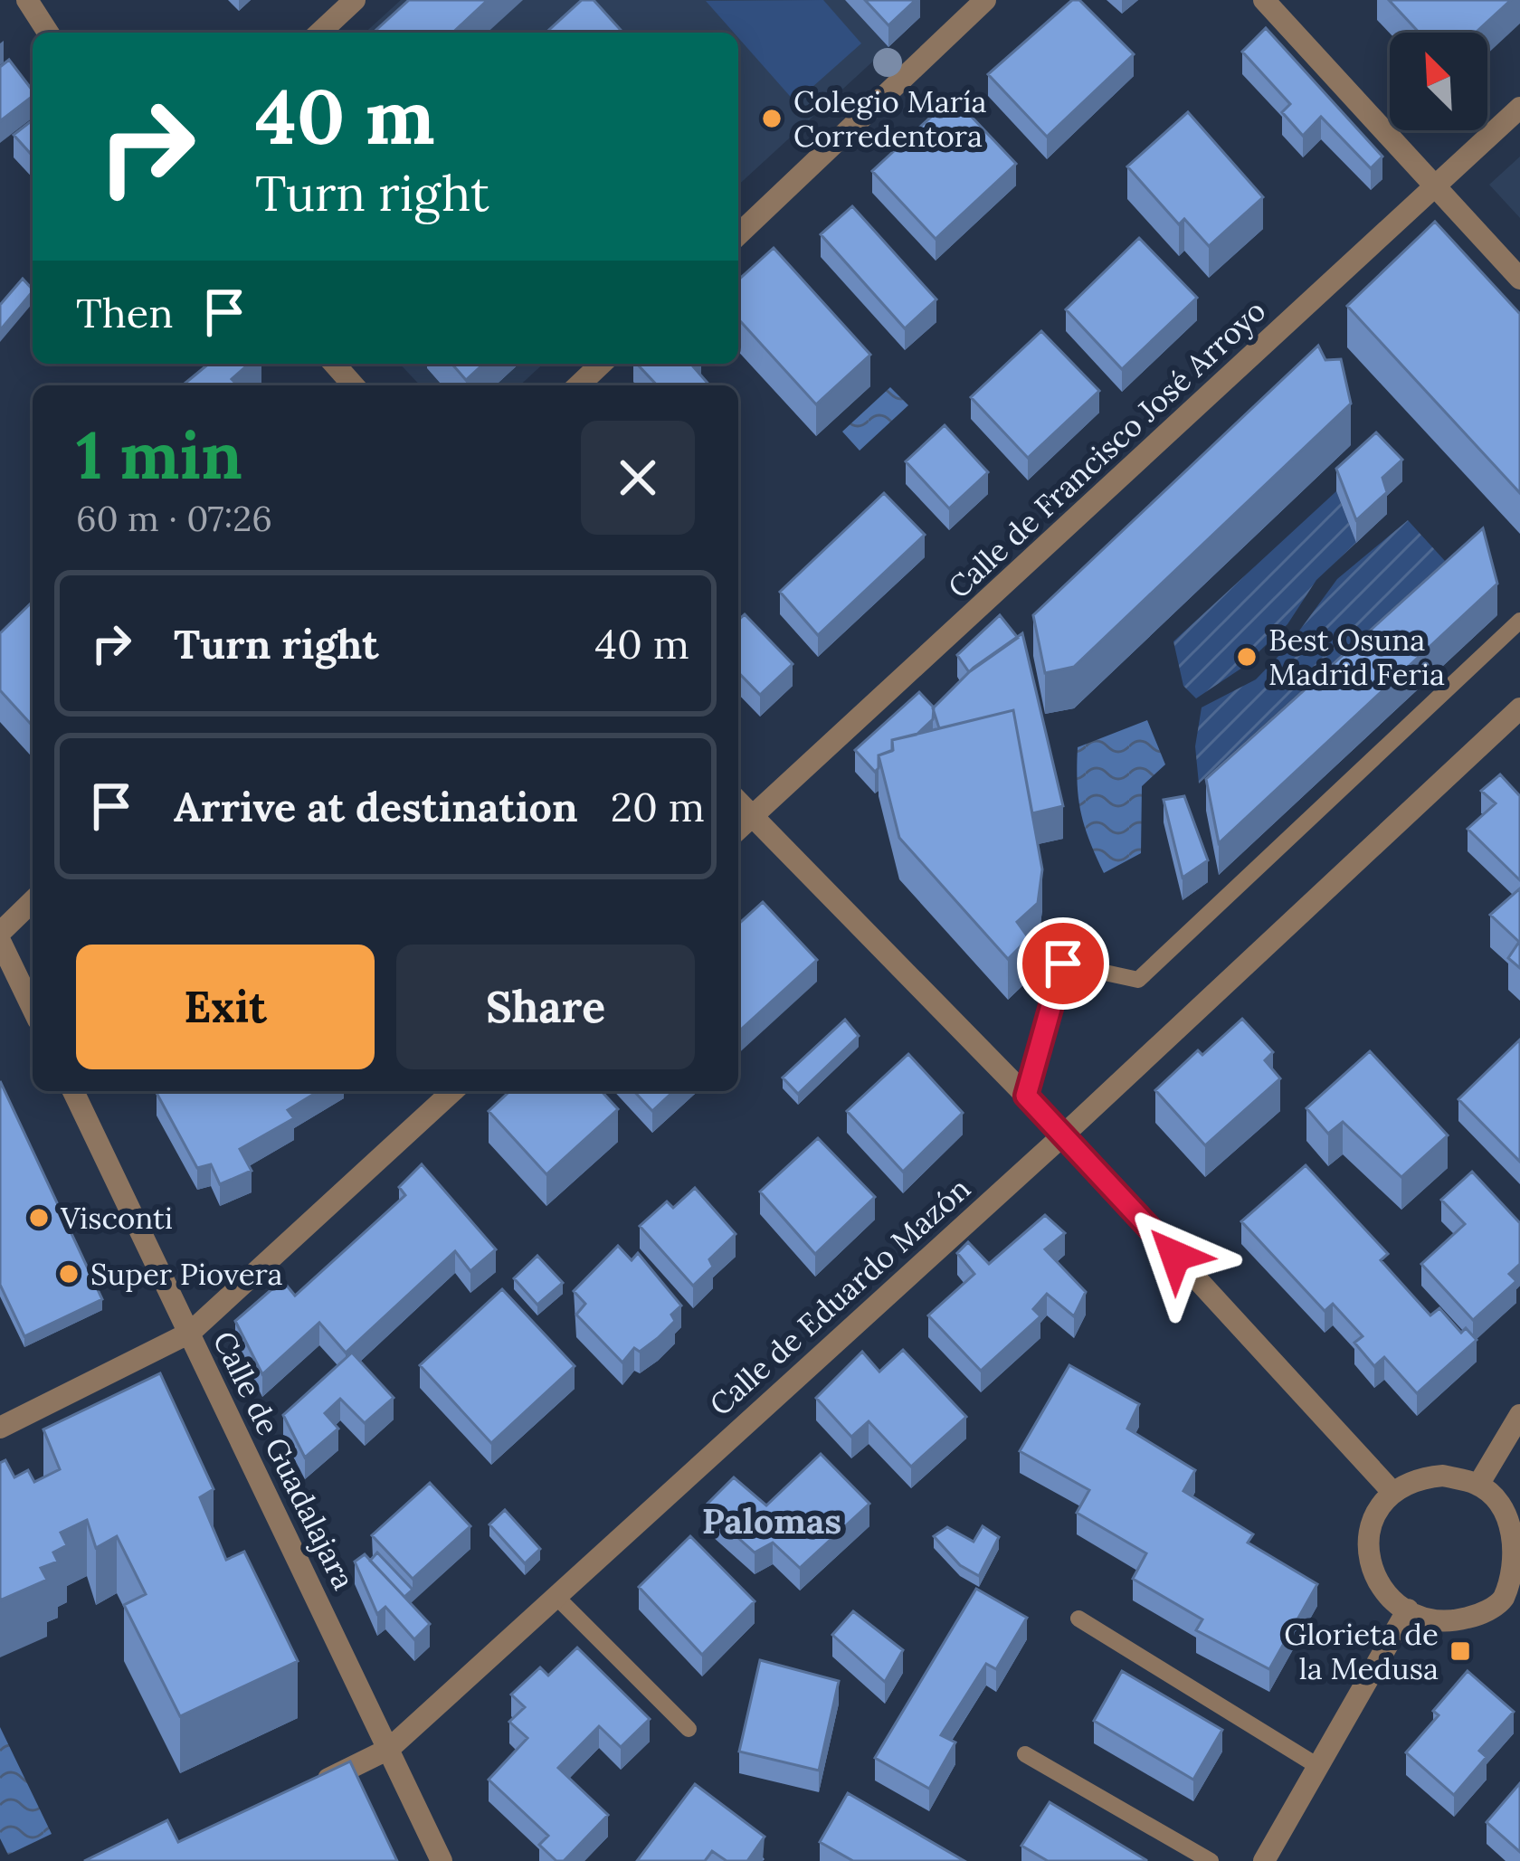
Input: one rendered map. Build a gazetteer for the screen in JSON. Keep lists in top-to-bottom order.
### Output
{
  "streets": {
    "street": ["Calle de Francisco José Arroyo", "Calle de Eduardo Mazón", "Calle de Guadalajara"]
  },
  "crossings": [
    ["Calle de Eduardo Mazón", "Calle de Guadalajara"]
  ],
  "districts": ["Palomas"],
  "places": {
    "other": [
      "Colegio María Corredentora",
      "Best Osuna Madrid Feria",
      "Visconti",
      "Super Piovera"
    ],
    "transit": ["Glorieta de la Medusa"]
  },
  "north": "top left",
  "page": {
    "turn": ["40 m", "Turn right"],
    "then": "Then",
    "heading": ["1 min", "60 m · 07:26"],
    "list": [
      {
        "name": "Turn right",
        "value": "40 m"
      },
      {
        "name": "Arrive at destination",
        "value": "20 m"
      }
    ],
    "buttons": ["Exit", "Share"]
  }
}
